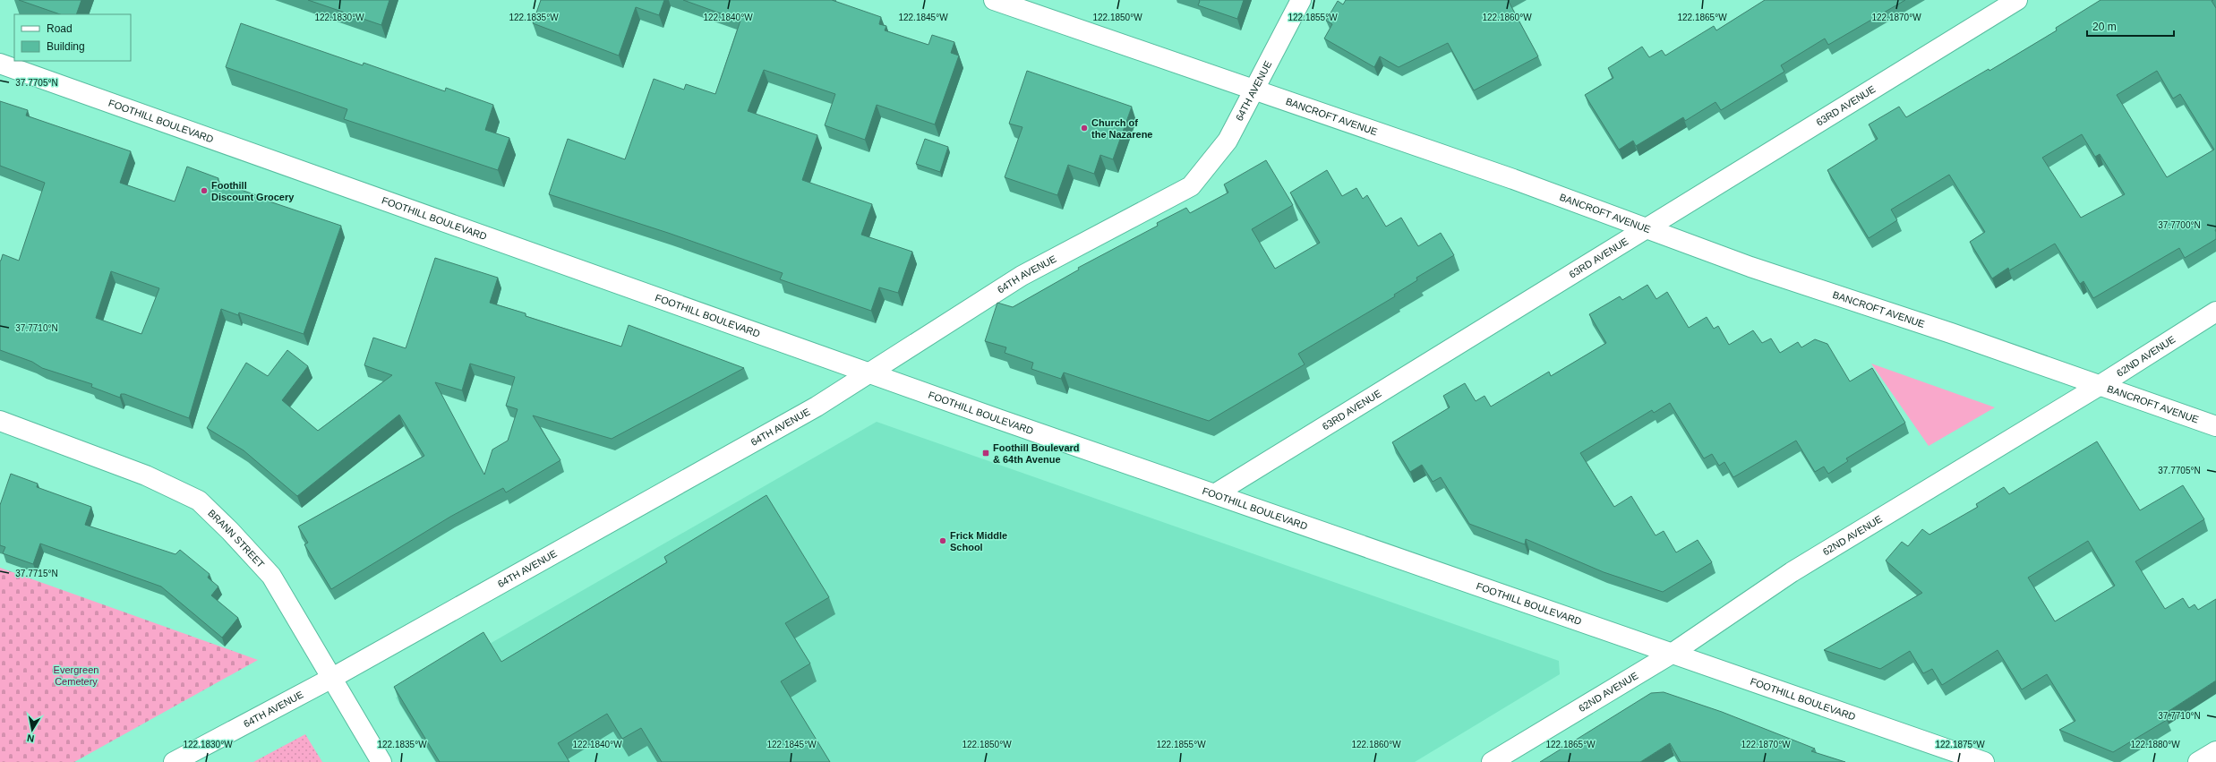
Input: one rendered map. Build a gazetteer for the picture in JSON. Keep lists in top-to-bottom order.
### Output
{
  "streets": {
    "street": [
      "64TH AVENUE",
      "63RD AVENUE",
      "BANCROFT AVENUE",
      "FOOTHILL BOULEVARD",
      "62ND AVENUE",
      "BRANN STREET"
    ]
  },
  "crossings": [
    ["64TH AVENUE", "BANCROFT AVENUE"],
    ["64TH AVENUE", "FOOTHILL BOULEVARD"],
    ["64TH AVENUE", "BRANN STREET"],
    ["63RD AVENUE", "BANCROFT AVENUE"],
    ["63RD AVENUE", "FOOTHILL BOULEVARD"],
    ["BANCROFT AVENUE", "62ND AVENUE"],
    ["FOOTHILL BOULEVARD", "62ND AVENUE"]
  ],
  "parks": ["Evergreen Cemetery"],
  "places": {
    "other": ["Church of the Nazarene", "Foothill Discount Grocery", "Frick Middle School"],
    "transit": ["Foothill Boulevard & 64th Avenue"]
  },
  "legend": ["Road", "Building"],
  "scale_bar": "20 m",
  "north": "bottom",
  "coordinates": [
    "122.1830°W",
    "122.1835°W",
    "122.1840°W",
    "122.1845°W",
    "122.1850°W",
    "122.1855°W",
    "122.1860°W",
    "122.1865°W",
    "122.1870°W",
    "37.7705°N",
    "37.7700°N",
    "37.7710°N",
    "37.7715°N",
    "122.1875°W",
    "122.1880°W"
  ]
}
